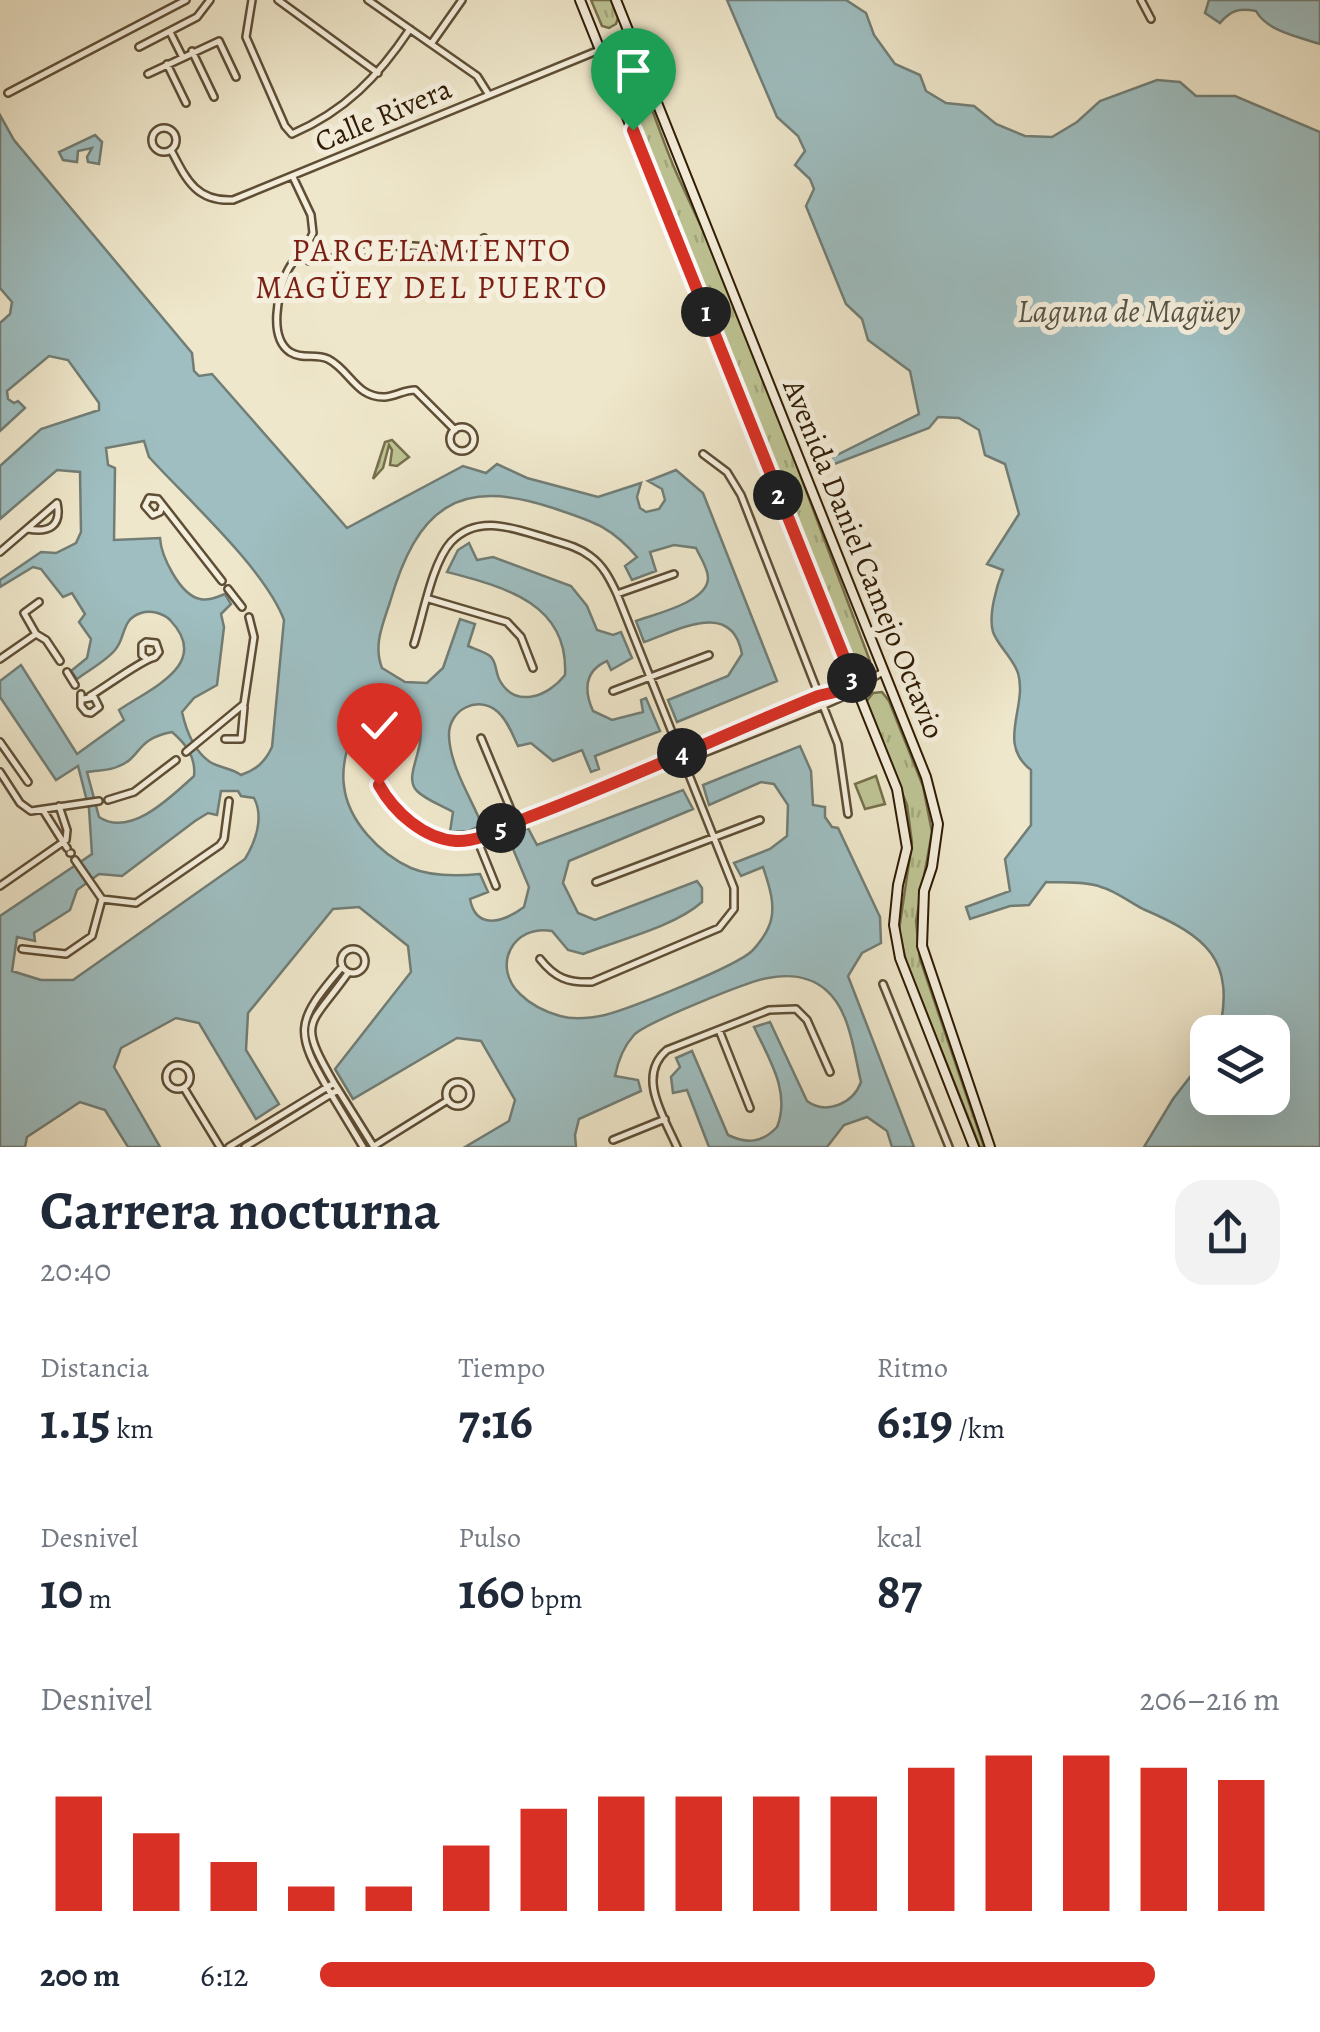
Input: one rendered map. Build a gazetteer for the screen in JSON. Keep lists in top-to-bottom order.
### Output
{
  "streets": {
    "main road": ["Avenida Daniel Camejo Octavio"],
    "street": ["Calle Rivera"]
  },
  "crossings": [
    ["Calle Rivera", "Avenida Daniel Camejo Octavio"]
  ],
  "districts": ["PARCELAMIENTO MAGÜEY DEL PUERTO"],
  "water": ["Laguna de Magüey"],
  "page": {
    "pins": [
      "1",
      "2",
      "3",
      "4",
      "5"
    ],
    "heading": ["Carrera nocturna", "20:40"],
    "stats": [
      ["Distancia", "1.15 km"],
      ["Tiempo", "7:16"],
      ["Ritmo", "6:19 /km"],
      ["Desnivel", "10 m"],
      ["Pulso", "160 bpm"],
      ["kcal", "87"]
    ],
    "chart": ["Desnivel", "206–216 m"],
    "list": [
      {
        "name": "200 m",
        "note": "6:12"
      }
    ]
  }
}
